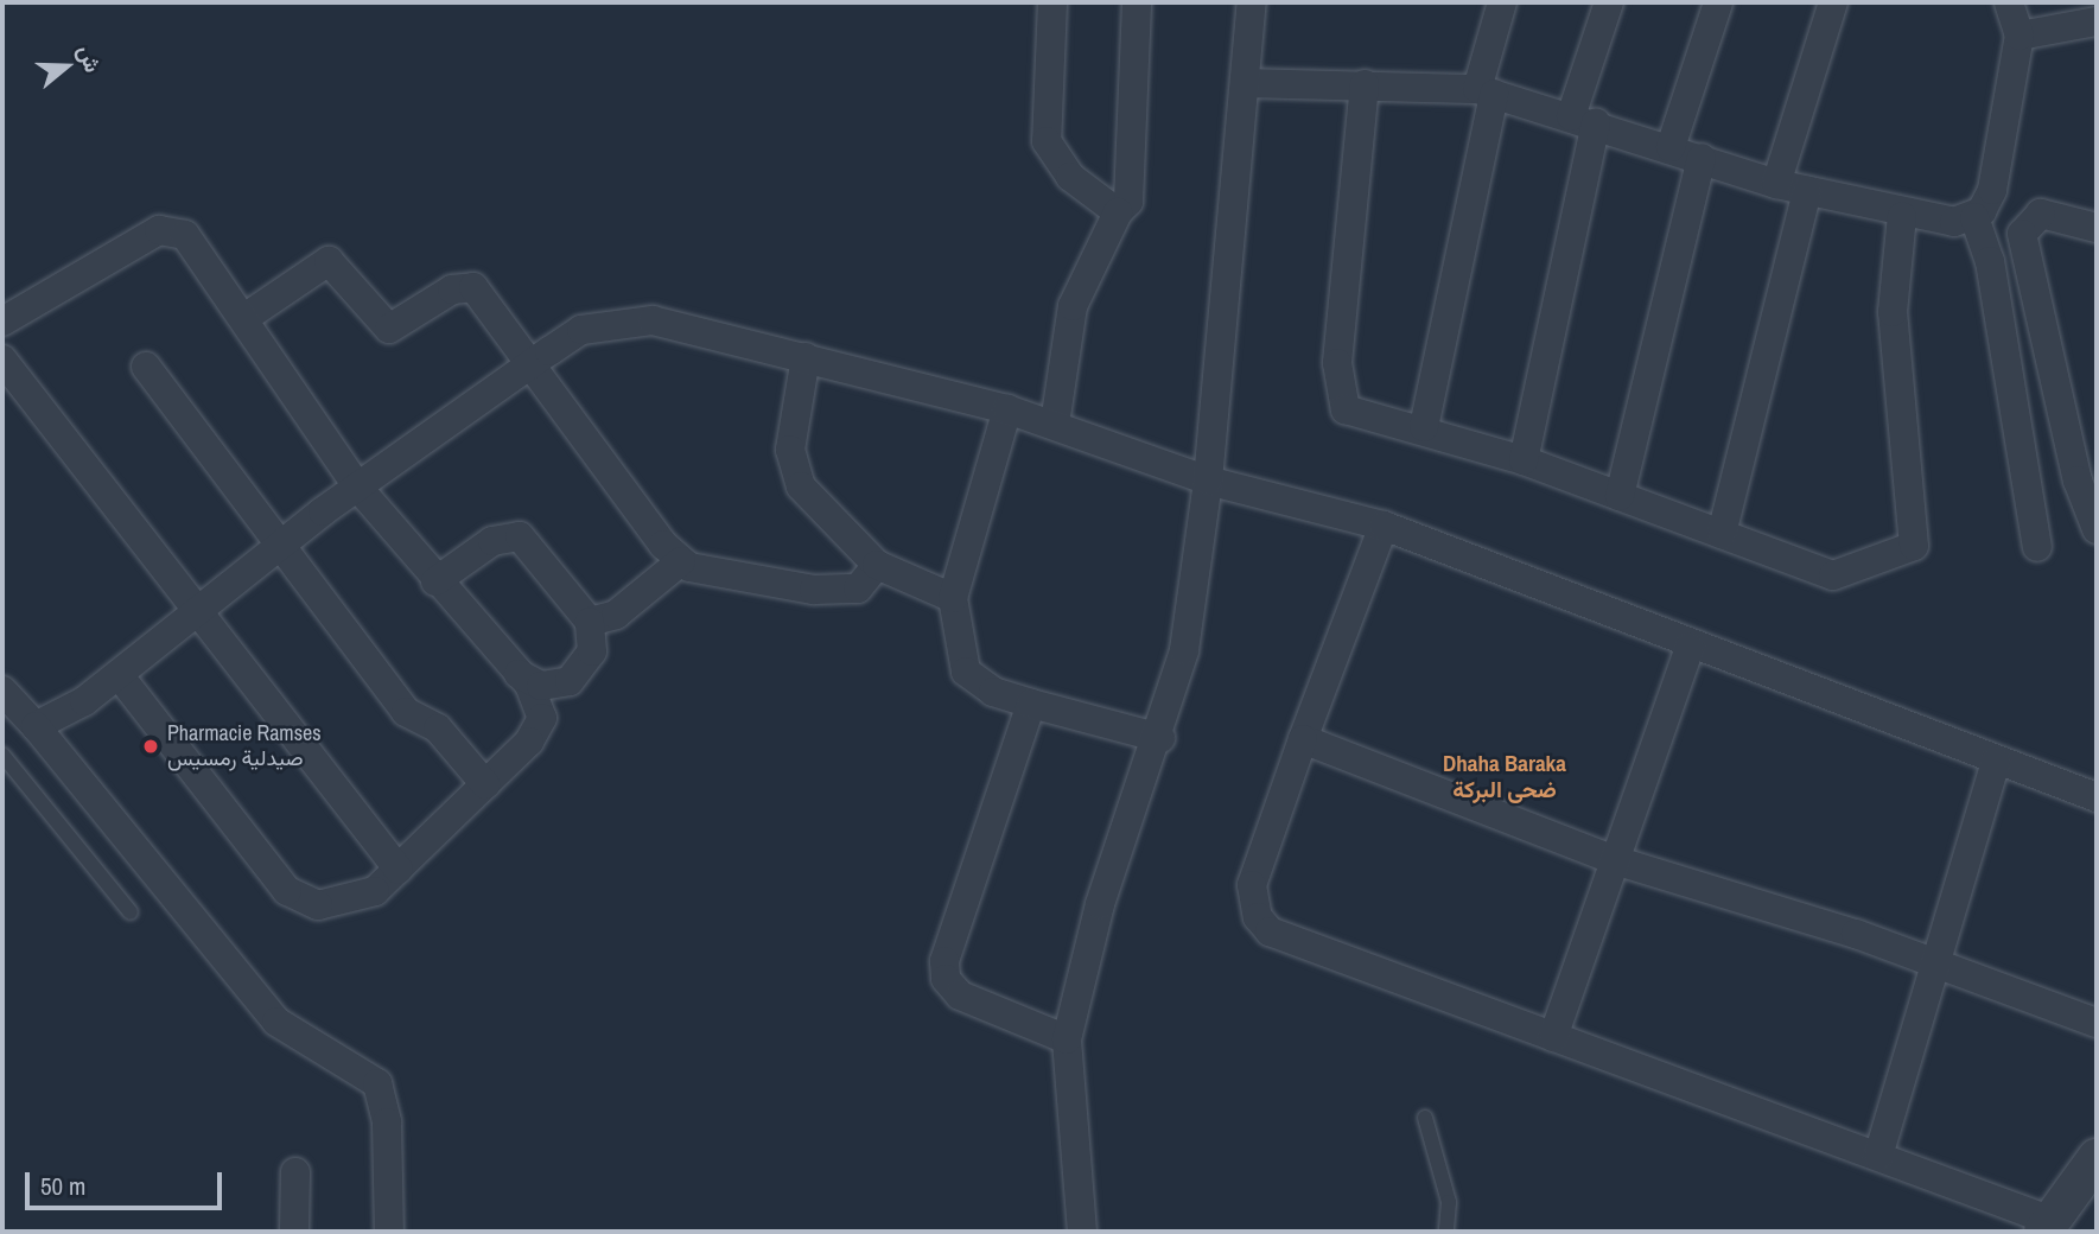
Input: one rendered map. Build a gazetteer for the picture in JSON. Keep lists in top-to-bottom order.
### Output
{
  "districts": ["Dhaha Baraka ضحى البركة"],
  "places": ["Pharmacie Ramses صيدلية رمسيس"],
  "scale_bar": "50 m",
  "north": "right"
}
